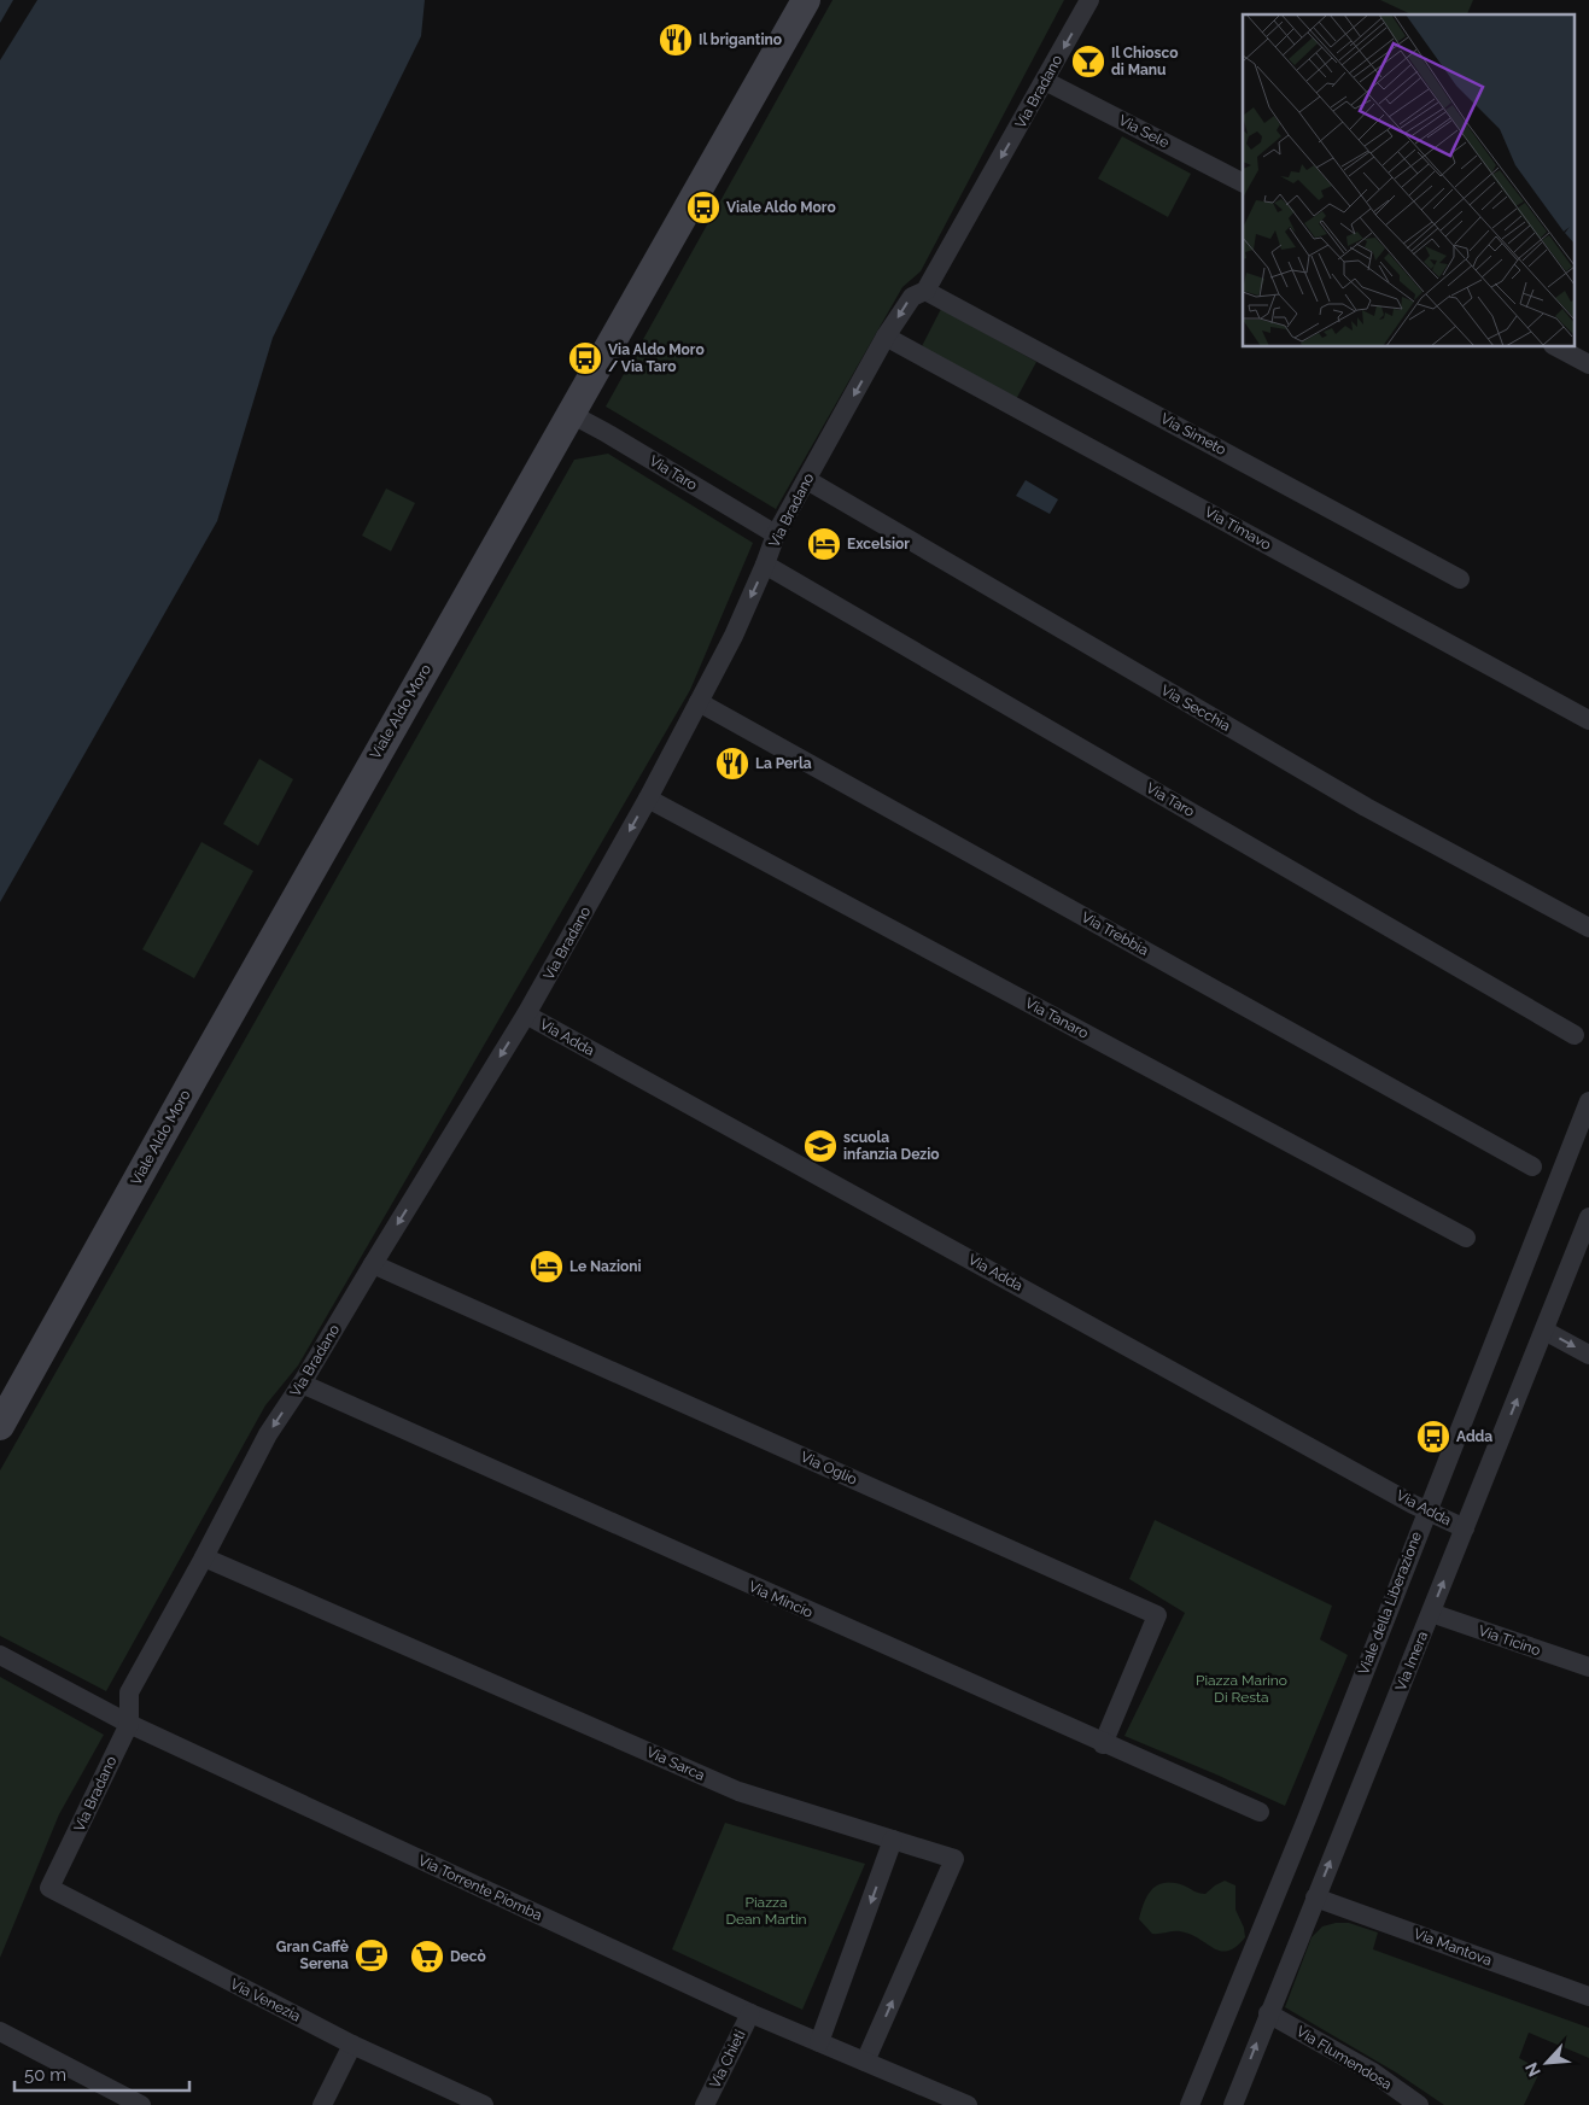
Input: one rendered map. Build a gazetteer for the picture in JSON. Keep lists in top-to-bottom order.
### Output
{
  "streets": {
    "street": [
      "Via Bradano",
      "Via Sele",
      "Via Simeto",
      "Via Taro",
      "Via Timavo",
      "Via Secchia",
      "Viale Aldo Moro",
      "Via Trebbia",
      "Via Tanaro",
      "Via Adda",
      "Via Oglio",
      "Via Mincio",
      "Viale della Liberazione",
      "Via Ticino",
      "Via Imera",
      "Via Sarca",
      "Via Torrente Piomba",
      "Via Mantova",
      "Via Venezia",
      "Via Flumendosa",
      "Via Chieti"
    ]
  },
  "crossings": [
    ["Via Bradano", "Via Sele"],
    ["Via Bradano", "Via Simeto"],
    ["Via Bradano", "Via Taro"],
    ["Via Bradano", "Via Timavo"],
    ["Via Bradano", "Via Secchia"],
    ["Via Bradano", "Via Trebbia"],
    ["Via Bradano", "Via Tanaro"],
    ["Via Bradano", "Via Adda"],
    ["Via Bradano", "Via Oglio"],
    ["Via Bradano", "Via Mincio"],
    ["Via Bradano", "Via Sarca"],
    ["Via Bradano", "Via Torrente Piomba"],
    ["Via Bradano", "Via Venezia"],
    ["Via Taro", "Viale Aldo Moro"],
    ["Via Adda", "Viale della Liberazione"],
    ["Via Adda", "Via Imera"],
    ["Via Oglio", "Via Mincio"],
    ["Via Ticino", "Via Imera"],
    ["Via Imera", "Via Mantova"],
    ["Via Imera", "Via Flumendosa"],
    ["Via Sarca", "Via Torrente Piomba"],
    ["Via Torrente Piomba", "Via Chieti"]
  ],
  "one_way": ["Via Bradano", "Via Imera"],
  "parks": ["Piazza Marino Di Resta", "Piazza Dean Martin"],
  "places": {
    "restaurant": ["Il brigantino", "La Perla"],
    "bar": ["Il Chiosco di Manu"],
    "bus stop": ["Viale Aldo Moro", "Via Aldo Moro / Via Taro", "Adda"],
    "hotel": ["Excelsior", "Le Nazioni"],
    "school or university": ["scuola infanzia Dezio"],
    "cafe": ["Gran Caffè Serena"],
    "supermarket": ["Decò"]
  },
  "scale_bar": "50 m",
  "north": "bottom left"
}
